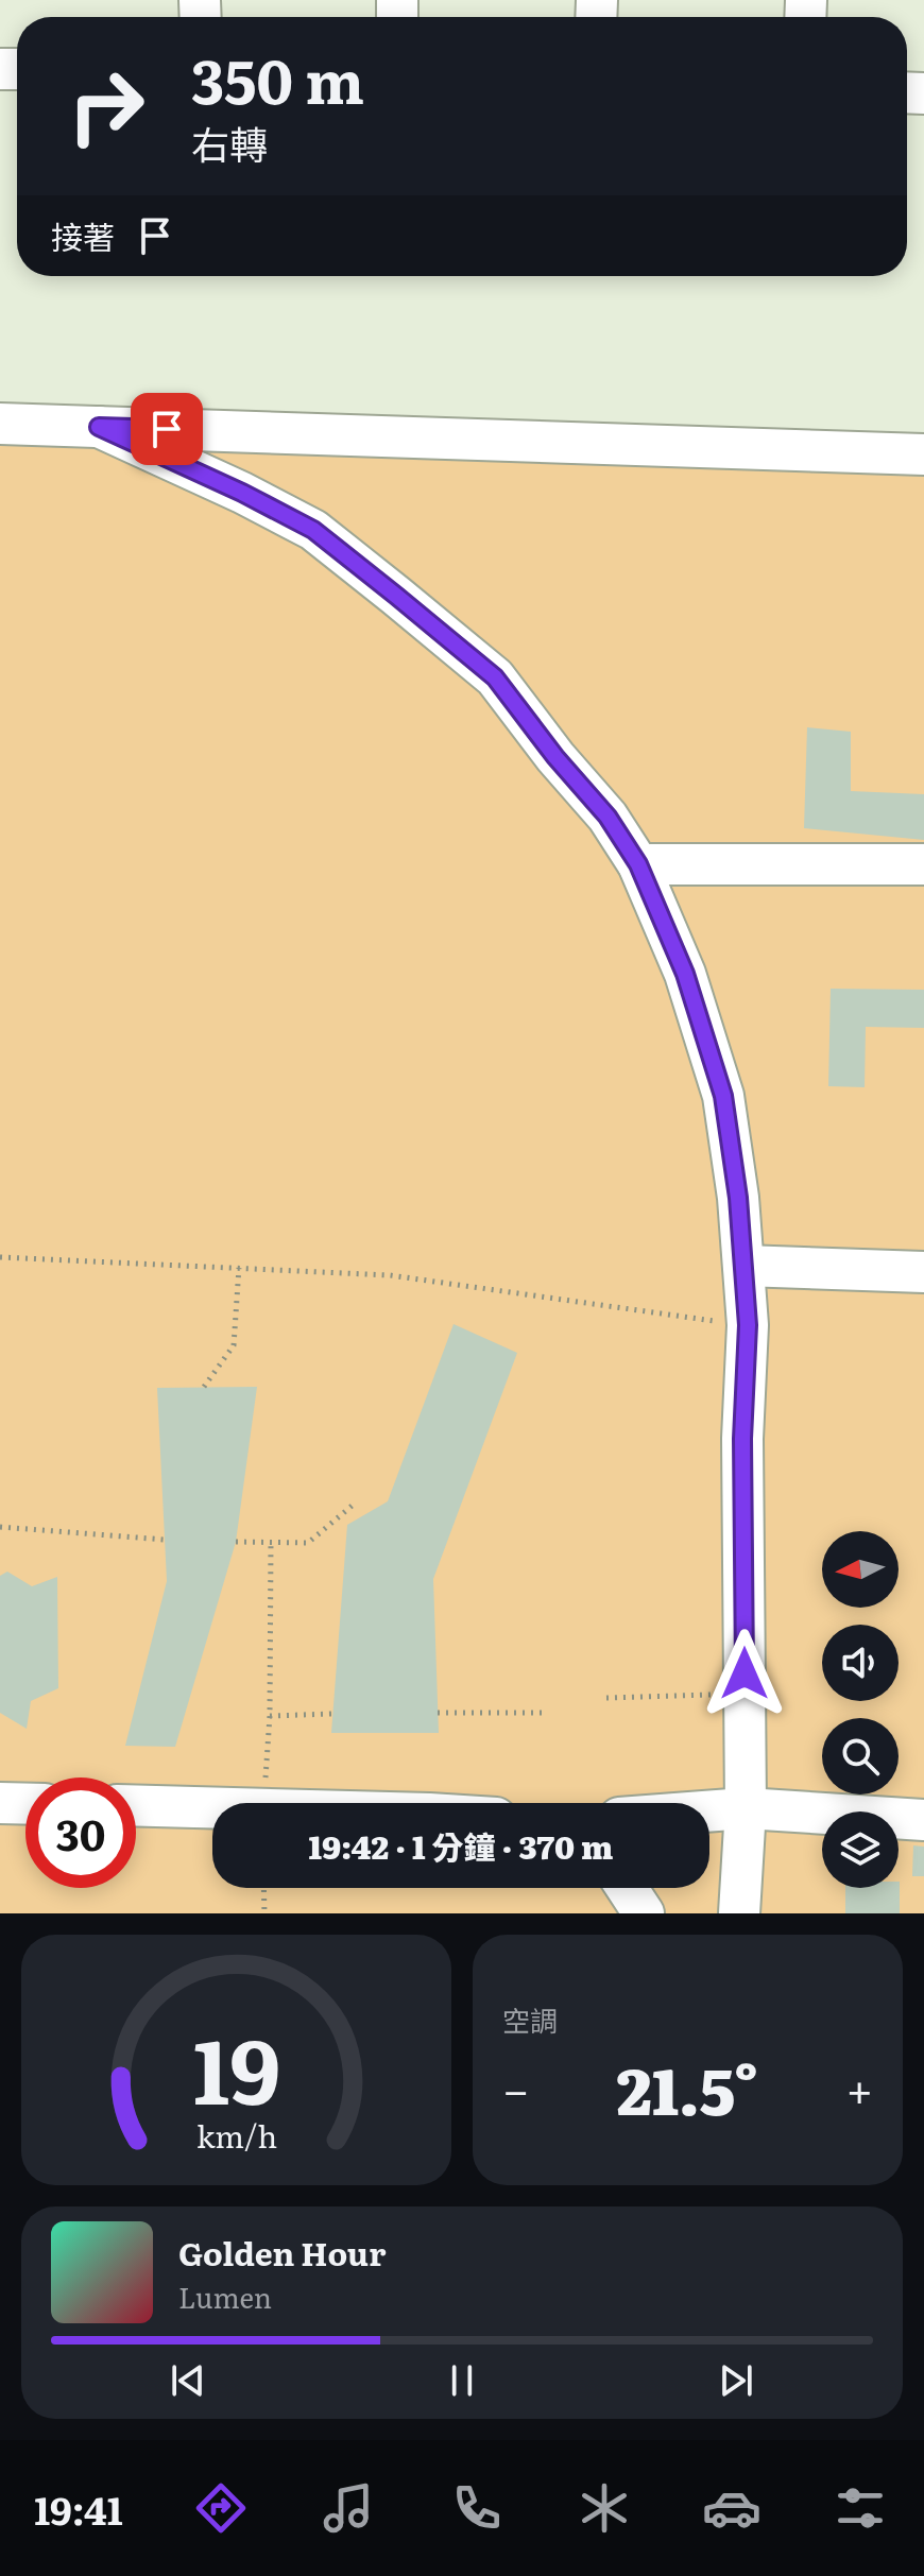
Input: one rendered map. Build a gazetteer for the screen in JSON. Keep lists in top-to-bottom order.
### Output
{
  "north": "left",
  "page": {
    "turn": ["350 m", "右轉"],
    "then": "接著",
    "limit": "30",
    "trip": "19:42 · 1 分鐘 · 370 m",
    "tile": "空調",
    "heat": ["−", "21.5°", "+"],
    "song": ["Golden Hour", "Lumen"],
    "tabs": "19:41",
    "gauge": ["19", "km/h"]
  }
}
